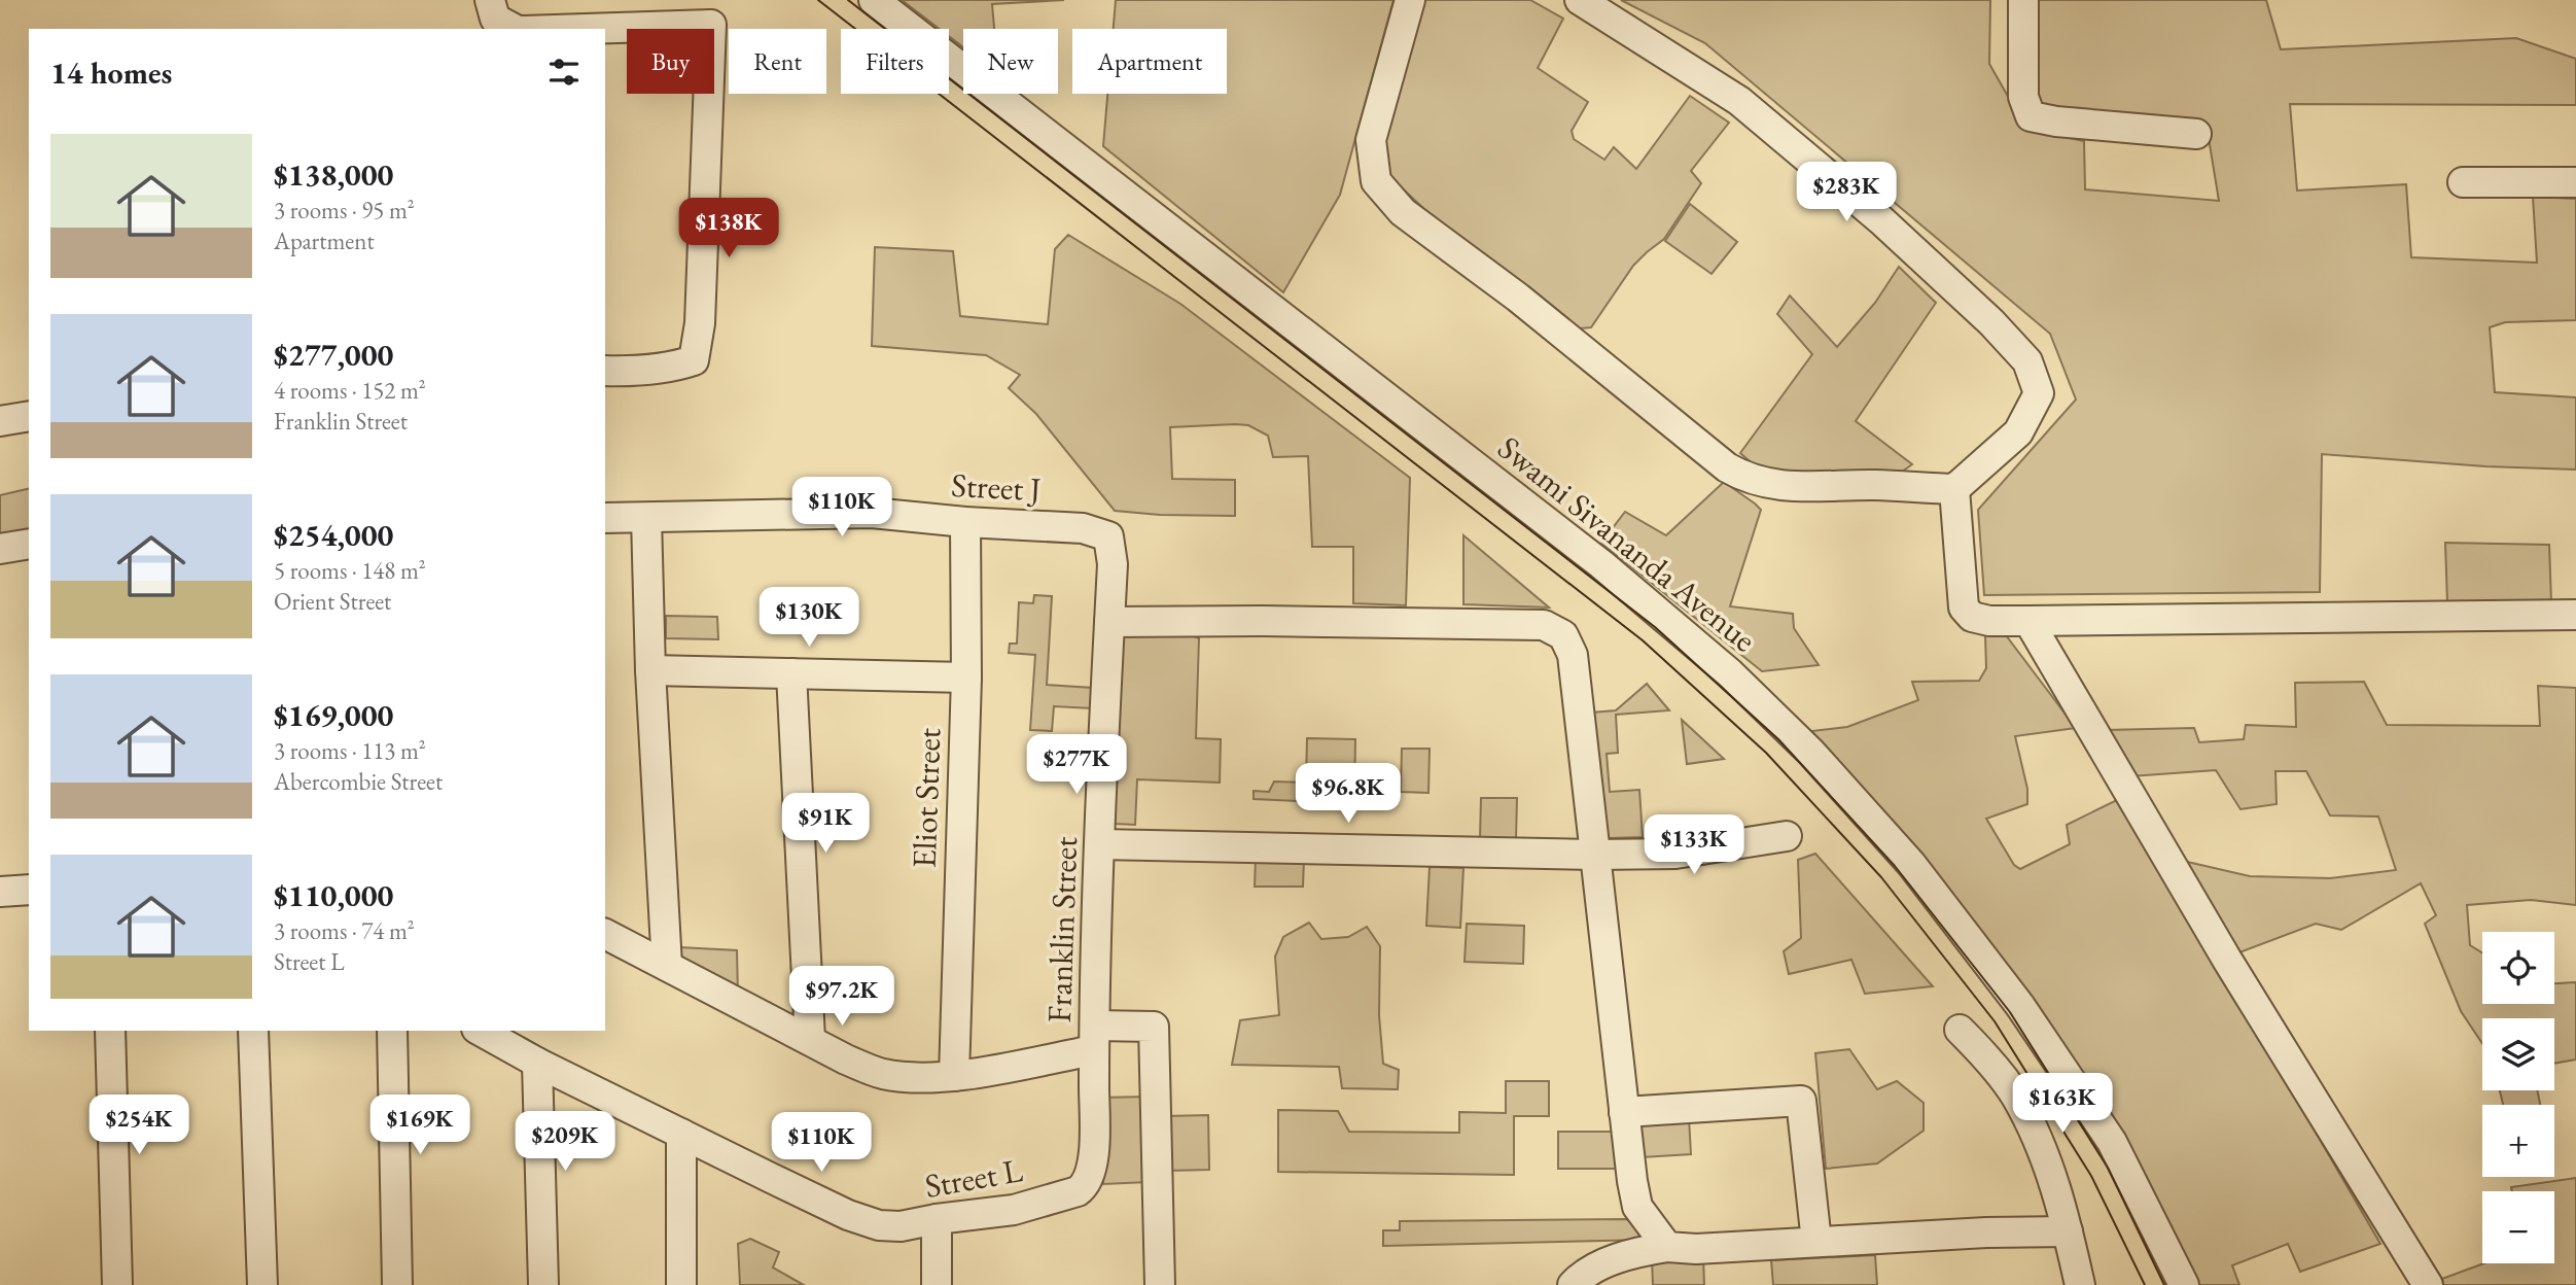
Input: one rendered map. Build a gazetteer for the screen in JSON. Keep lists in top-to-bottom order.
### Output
{
  "streets": {
    "street": [
      "Street J",
      "Swami Sivananda Avenue",
      "Eliot Street",
      "Franklin Street",
      "Street L"
    ]
  },
  "crossings": [
    ["Street J", "Eliot Street"],
    ["Street J", "Franklin Street"],
    ["Franklin Street", "Street L"]
  ],
  "page": {
    "chip": [
      "Buy",
      "Rent",
      "Filters",
      "New",
      "Apartment"
    ],
    "heading": "14 homes",
    "list": [
      {
        "name": "$138,000",
        "note": "3 rooms · 95 m² · Apartment"
      },
      {
        "name": "$277,000",
        "note": "4 rooms · 152 m² · Franklin Street"
      },
      {
        "name": "$254,000",
        "note": "5 rooms · 148 m² · Orient Street"
      },
      {
        "name": "$169,000",
        "note": "3 rooms · 113 m² · Abercombie Street"
      },
      {
        "name": "$110,000",
        "note": "3 rooms · 74 m² · Street L"
      }
    ],
    "price": [
      "$283K",
      "$138K",
      "$110K",
      "$130K",
      "$277K",
      "$96.8K",
      "$91K",
      "$133K",
      "$97.2K",
      "$163K",
      "$254K",
      "$169K",
      "$209K",
      "$110K"
    ],
    "map_buttons": ["+", "−"]
  }
}
